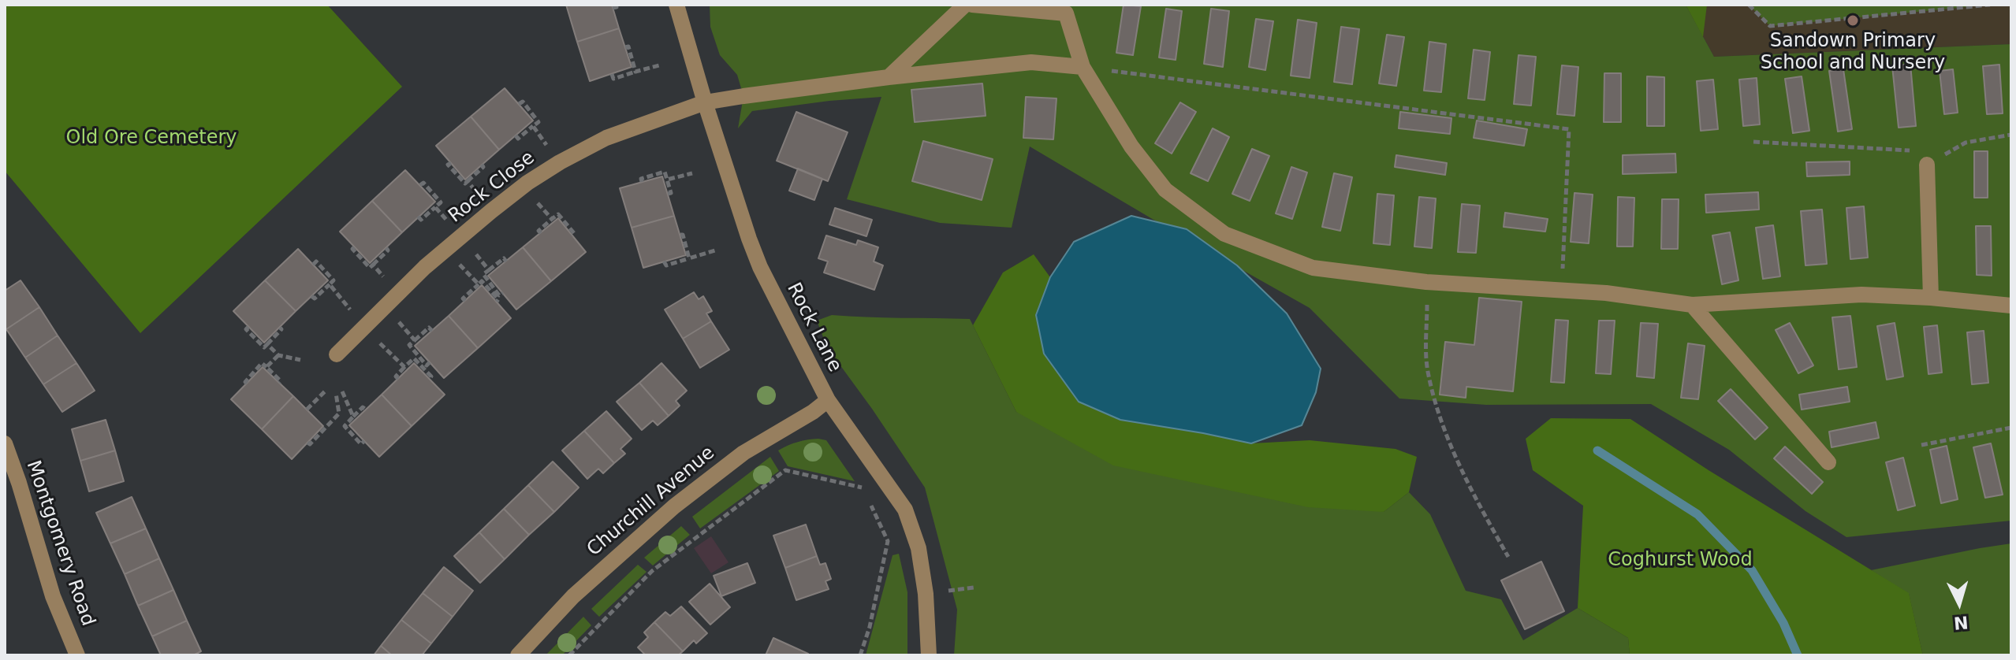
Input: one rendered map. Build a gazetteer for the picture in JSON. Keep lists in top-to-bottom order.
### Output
{
  "streets": {
    "street": [
      "Rock Close",
      "Rock Lane",
      "Churchill Avenue",
      "Montgomery Road"
    ]
  },
  "crossings": [
    ["Rock Close", "Rock Lane"],
    ["Rock Lane", "Churchill Avenue"]
  ],
  "parks": ["Old Ore Cemetery", "Coghurst Wood"],
  "places": ["Sandown Primary School and Nursery"],
  "north": "bottom"
}
